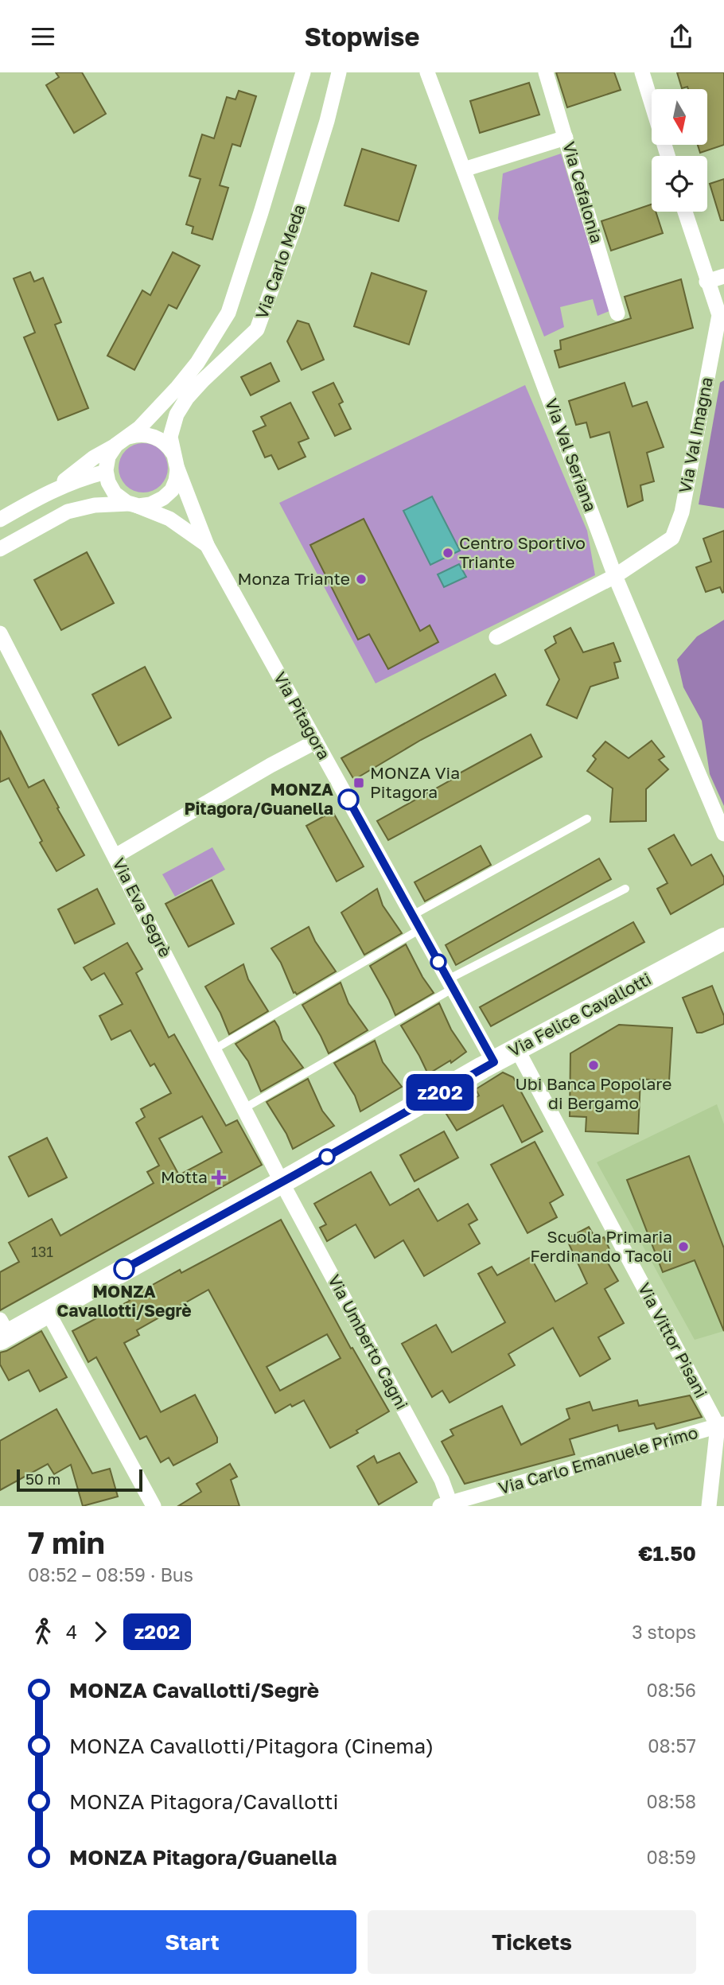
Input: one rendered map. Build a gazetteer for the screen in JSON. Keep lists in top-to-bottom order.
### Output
{
  "streets": {
    "street": [
      "Via Cefalonia",
      "Via Carlo Meda",
      "Via Val Imagna",
      "Via Val Seriana",
      "Via Pitagora",
      "Via Eva Segrè",
      "Via Felice Cavallotti",
      "Via Vittor Pisani",
      "Via Umberto Cagni",
      "Via Carlo Emanuele Primo"
    ]
  },
  "crossings": [
    ["Via Carlo Meda", "Via Pitagora"],
    ["Via Val Imagna", "Via Val Seriana"],
    ["Via Pitagora", "Via Felice Cavallotti"],
    ["Via Eva Segrè", "Via Felice Cavallotti"],
    ["Via Eva Segrè", "Via Umberto Cagni"],
    ["Via Felice Cavallotti", "Via Vittor Pisani"],
    ["Via Felice Cavallotti", "Via Umberto Cagni"],
    ["Via Vittor Pisani", "Via Carlo Emanuele Primo"],
    ["Via Umberto Cagni", "Via Carlo Emanuele Primo"]
  ],
  "places": {
    "other": [
      "Centro Sportivo Triante",
      "Monza Triante",
      "MONZA Pitagora/Guanella",
      "Ubi Banca Popolare di Bergamo",
      "Scuola Primaria Ferdinando Tacoli",
      "MONZA Cavallotti/Segrè"
    ],
    "transit": ["MONZA Via Pitagora"],
    "health": ["Motta"]
  },
  "lines": ["bus line z202"],
  "house_numbers": ["131"],
  "scale_bar": "50 m",
  "north": "bottom",
  "page": {
    "header": "Stopwise",
    "on_map": "z202",
    "scale": "50 m",
    "heading": ["7 min", "08:52 – 08:59 · Bus", "€1.50"],
    "legs": ["4", "z202", "3 stops"],
    "list": [
      {
        "name": "MONZA Cavallotti/Segrè",
        "value": "08:56"
      },
      {
        "name": "MONZA Cavallotti/Pitagora (Cinema)",
        "value": "08:57"
      },
      {
        "name": "MONZA Pitagora/Cavallotti",
        "value": "08:58"
      },
      {
        "name": "MONZA Pitagora/Guanella",
        "value": "08:59"
      }
    ],
    "buttons": ["Start", "Tickets"]
  }
}
